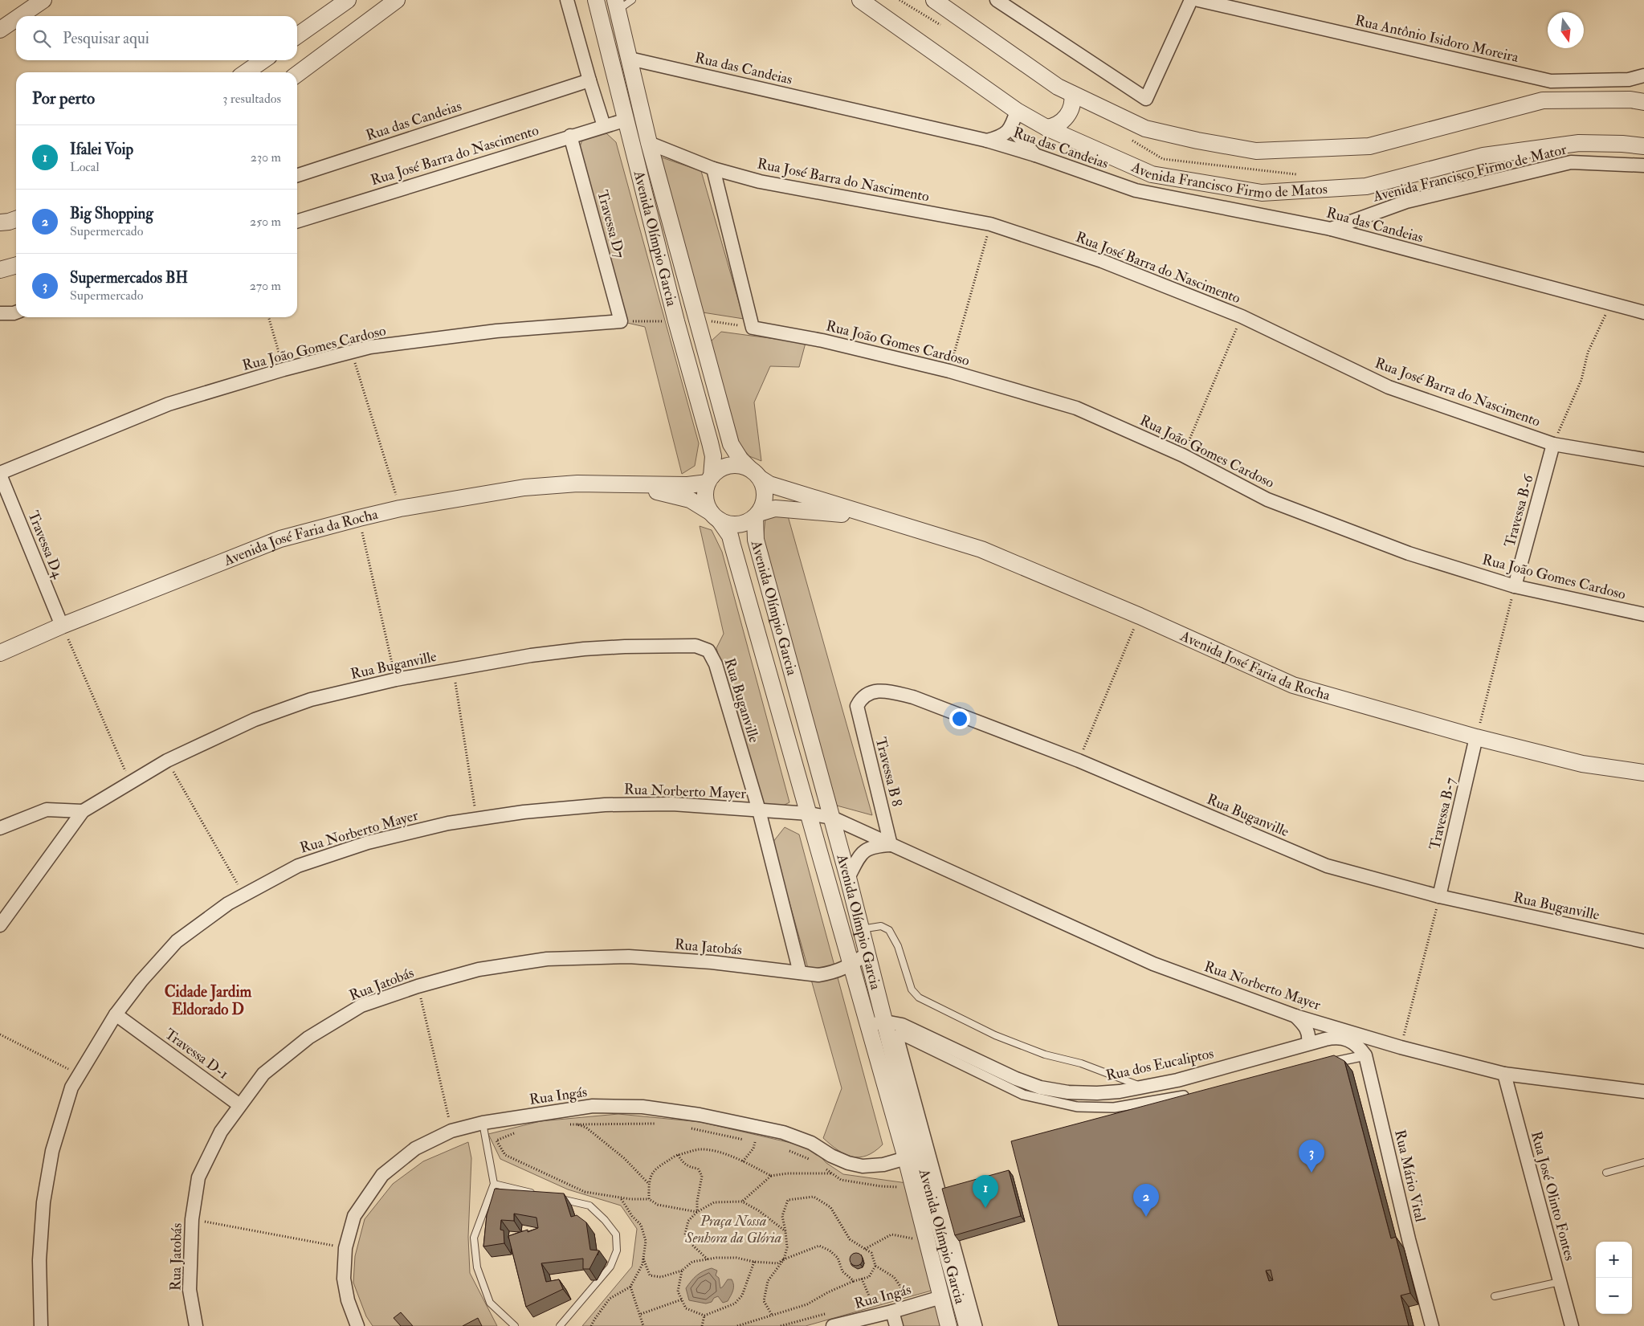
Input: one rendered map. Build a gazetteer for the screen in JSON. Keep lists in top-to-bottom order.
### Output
{
  "streets": {
    "street": [
      "Rua Antônio Isidoro Moreira",
      "Rua das Candeias",
      "Rua José Barra do Nascimento",
      "Avenida Francisco Firmo de Mator",
      "Avenida Francisco Firmo de Matos",
      "Travessa D7",
      "Avenida Olímpio Garcia",
      "Rua João Gomes Cardoso",
      "Travessa B-6",
      "Avenida José Faria da Rocha",
      "Travessa D4",
      "Rua Buganville",
      "Travessa B 8",
      "Rua Norberto Mayer",
      "Travessa B-7",
      "Rua Jatobás",
      "Travessa D-1",
      "Rua dos Eucaliptos",
      "Rua Ingás",
      "Rua Mário Vital",
      "Rua José Olinto Fontes"
    ]
  },
  "crossings": [
    ["Rua das Candeias", "Avenida Francisco Firmo de Mator"],
    ["Rua das Candeias", "Avenida Olímpio Garcia"],
    ["Rua José Barra do Nascimento", "Travessa D7"],
    ["Rua José Barra do Nascimento", "Avenida Olímpio Garcia"],
    ["Rua José Barra do Nascimento", "Travessa B-6"],
    ["Travessa D7", "Rua João Gomes Cardoso"],
    ["Avenida Olímpio Garcia", "Avenida José Faria da Rocha"],
    ["Avenida Olímpio Garcia", "Rua Norberto Mayer"],
    ["Avenida Olímpio Garcia", "Rua Jatobás"],
    ["Avenida Olímpio Garcia", "Rua dos Eucaliptos"],
    ["Avenida Olímpio Garcia", "Rua Ingás"],
    ["Rua João Gomes Cardoso", "Travessa B-6"],
    ["Rua João Gomes Cardoso", "Travessa D4"],
    ["Avenida José Faria da Rocha", "Travessa D4"],
    ["Avenida José Faria da Rocha", "Travessa B-7"],
    ["Rua Buganville", "Travessa B 8"],
    ["Rua Buganville", "Rua Norberto Mayer"],
    ["Rua Buganville", "Travessa B-7"],
    ["Travessa B 8", "Rua Norberto Mayer"],
    ["Rua Norberto Mayer", "Travessa D-1"],
    ["Rua Norberto Mayer", "Rua José Olinto Fontes"],
    ["Rua Jatobás", "Travessa D-1"],
    ["Rua dos Eucaliptos", "Rua Mário Vital"]
  ],
  "districts": ["Cidade Jardim Eldorado D"],
  "parks": ["Praça Nossa Senhora da Glória"],
  "north": "bottom",
  "page": {
    "search": "Pesquisar aqui",
    "heading": ["Por perto", "3 resultados"],
    "list": [
      {
        "mark": "1",
        "name": "Ifalei Voip",
        "note": "Local",
        "value": "230 m"
      },
      {
        "mark": "2",
        "name": "Big Shopping",
        "note": "Supermercado",
        "value": "250 m"
      },
      {
        "mark": "3",
        "name": "Supermercados BH",
        "note": "Supermercado",
        "value": "270 m"
      }
    ],
    "pins": ["3", "1", "2"],
    "map_buttons": ["+", "−"]
  }
}
